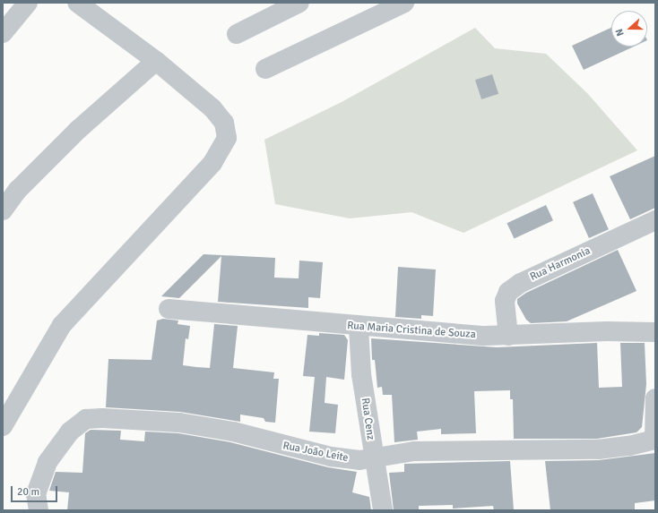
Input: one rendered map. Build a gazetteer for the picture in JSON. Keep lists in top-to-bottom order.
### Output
{
  "streets": {
    "street": [
      "Rua Harmonia",
      "Rua Maria Cristina de Souza",
      "Rua Cenz",
      "Rua João Leite"
    ]
  },
  "crossings": [
    ["Rua Harmonia", "Rua Maria Cristina de Souza"],
    ["Rua Maria Cristina de Souza", "Rua Cenz"],
    ["Rua Cenz", "Rua João Leite"]
  ],
  "scale_bar": "20 m",
  "north": "left"
}
